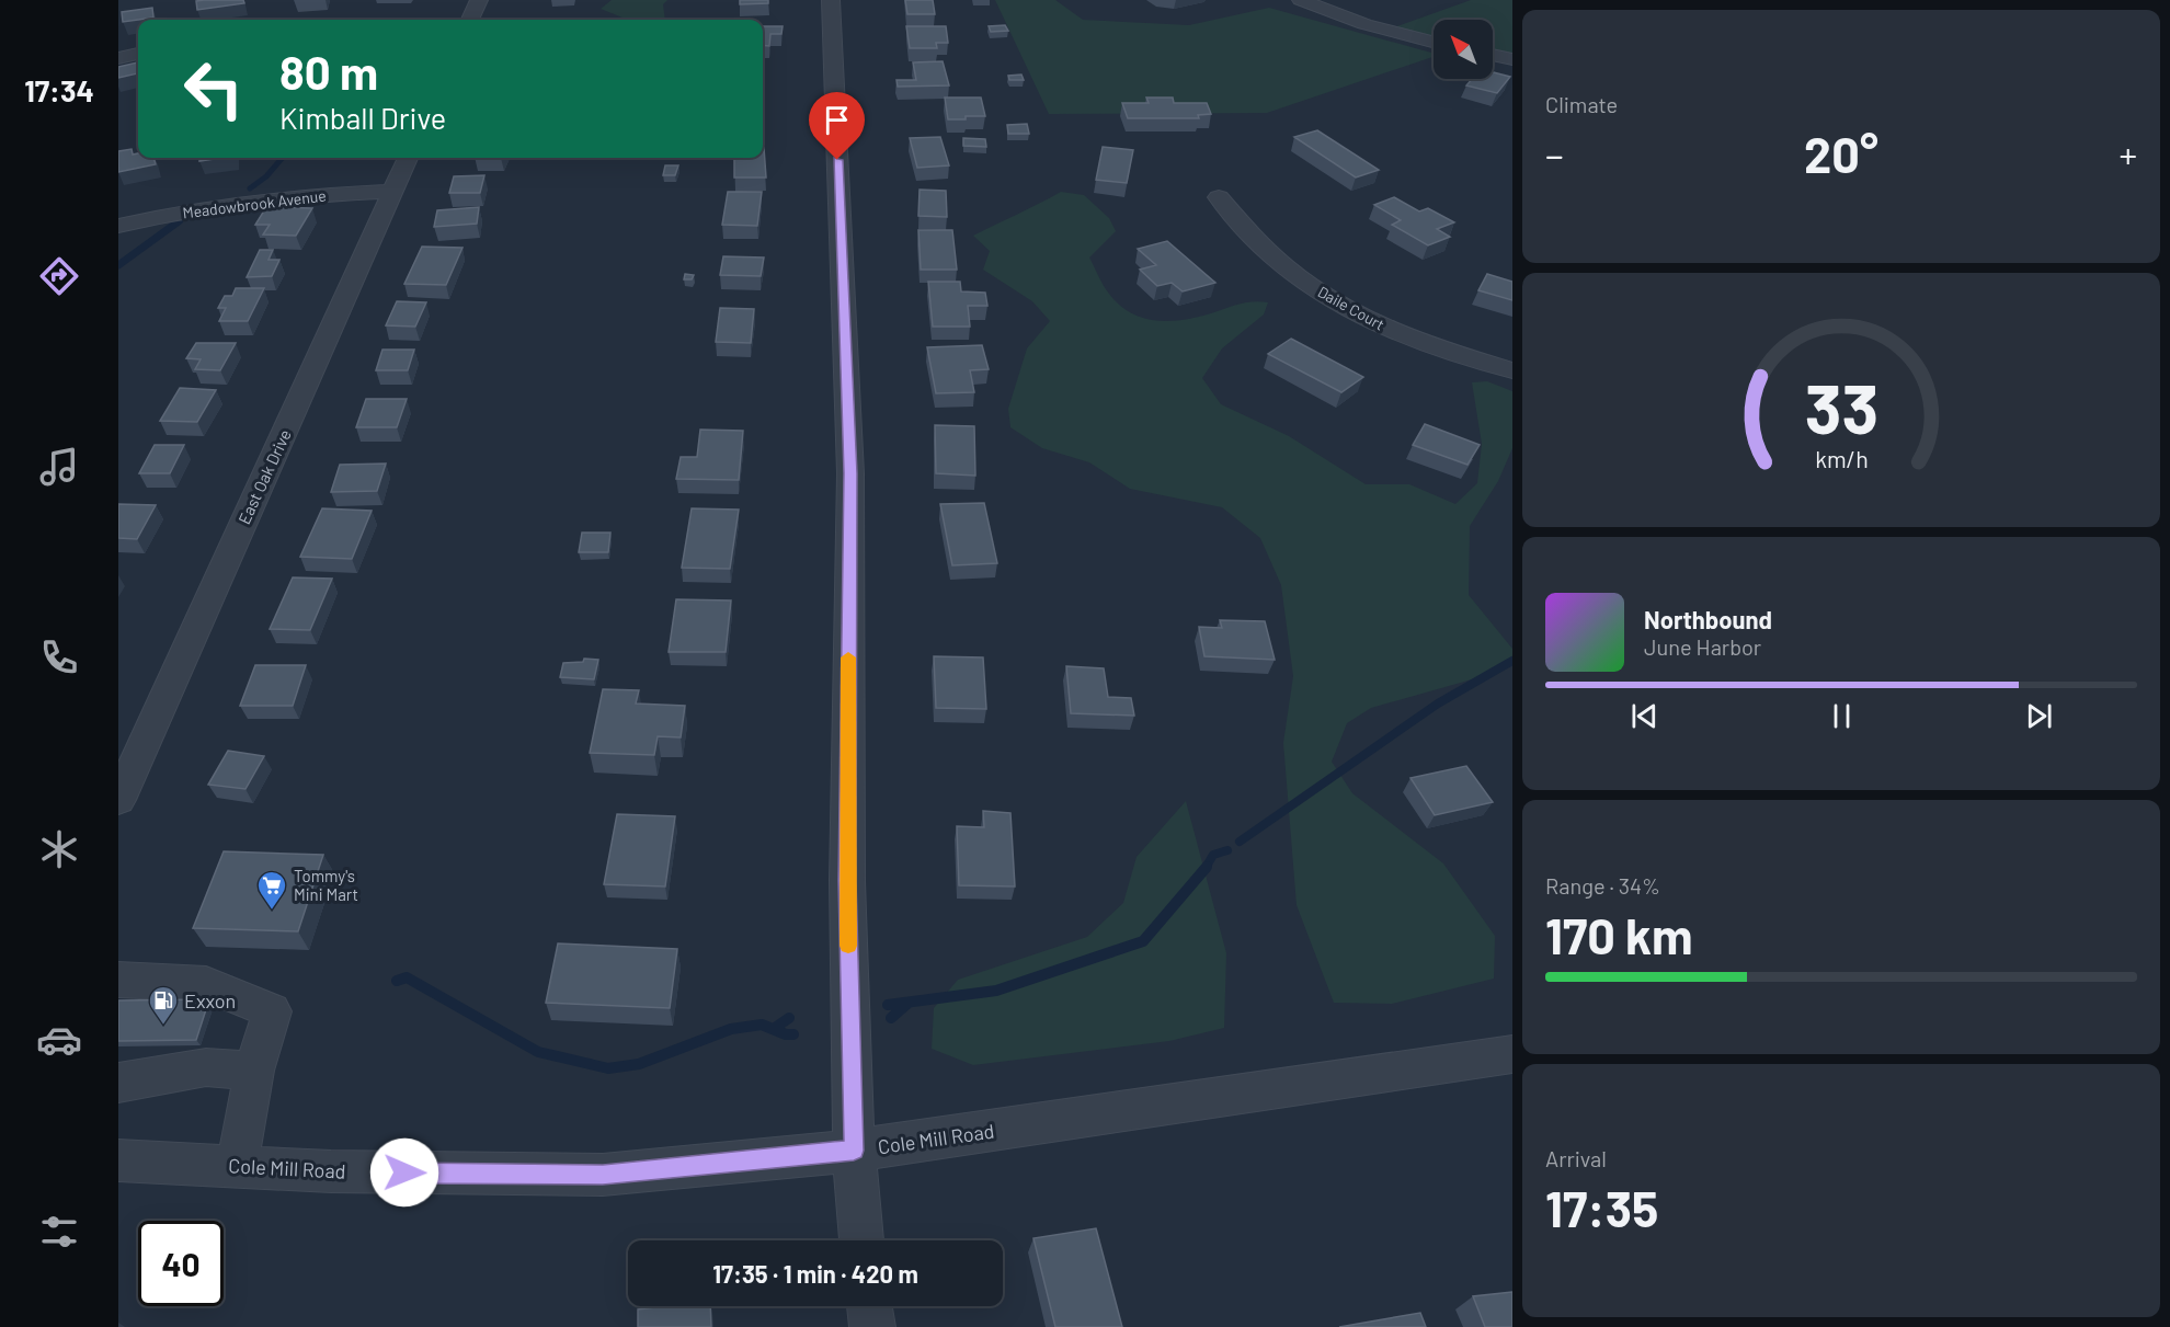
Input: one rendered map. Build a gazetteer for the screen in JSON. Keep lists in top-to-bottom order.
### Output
{
  "streets": {
    "street": [
      "Meadowbrook Avenue",
      "Daile Court",
      "East Oak Drive",
      "Cole Mill Road"
    ]
  },
  "crossings": [
    ["Meadowbrook Avenue", "East Oak Drive"]
  ],
  "places": {
    "supermarket": ["Tommy's Mini Mart"],
    "fuel station": ["Exxon"]
  },
  "north": "top left",
  "page": {
    "tabs": "17:34",
    "tile": [
      "Climate",
      ["Range · 34%", "170 km"],
      ["Arrival", "17:35"]
    ],
    "turn": ["80 m", "Kimball Drive"],
    "heat": ["−", "20°", "+"],
    "song": ["Northbound", "June Harbor"],
    "limit": "40",
    "trip": "17:35 · 1 min · 420 m",
    "gauge": ["33", "km/h"]
  }
}
